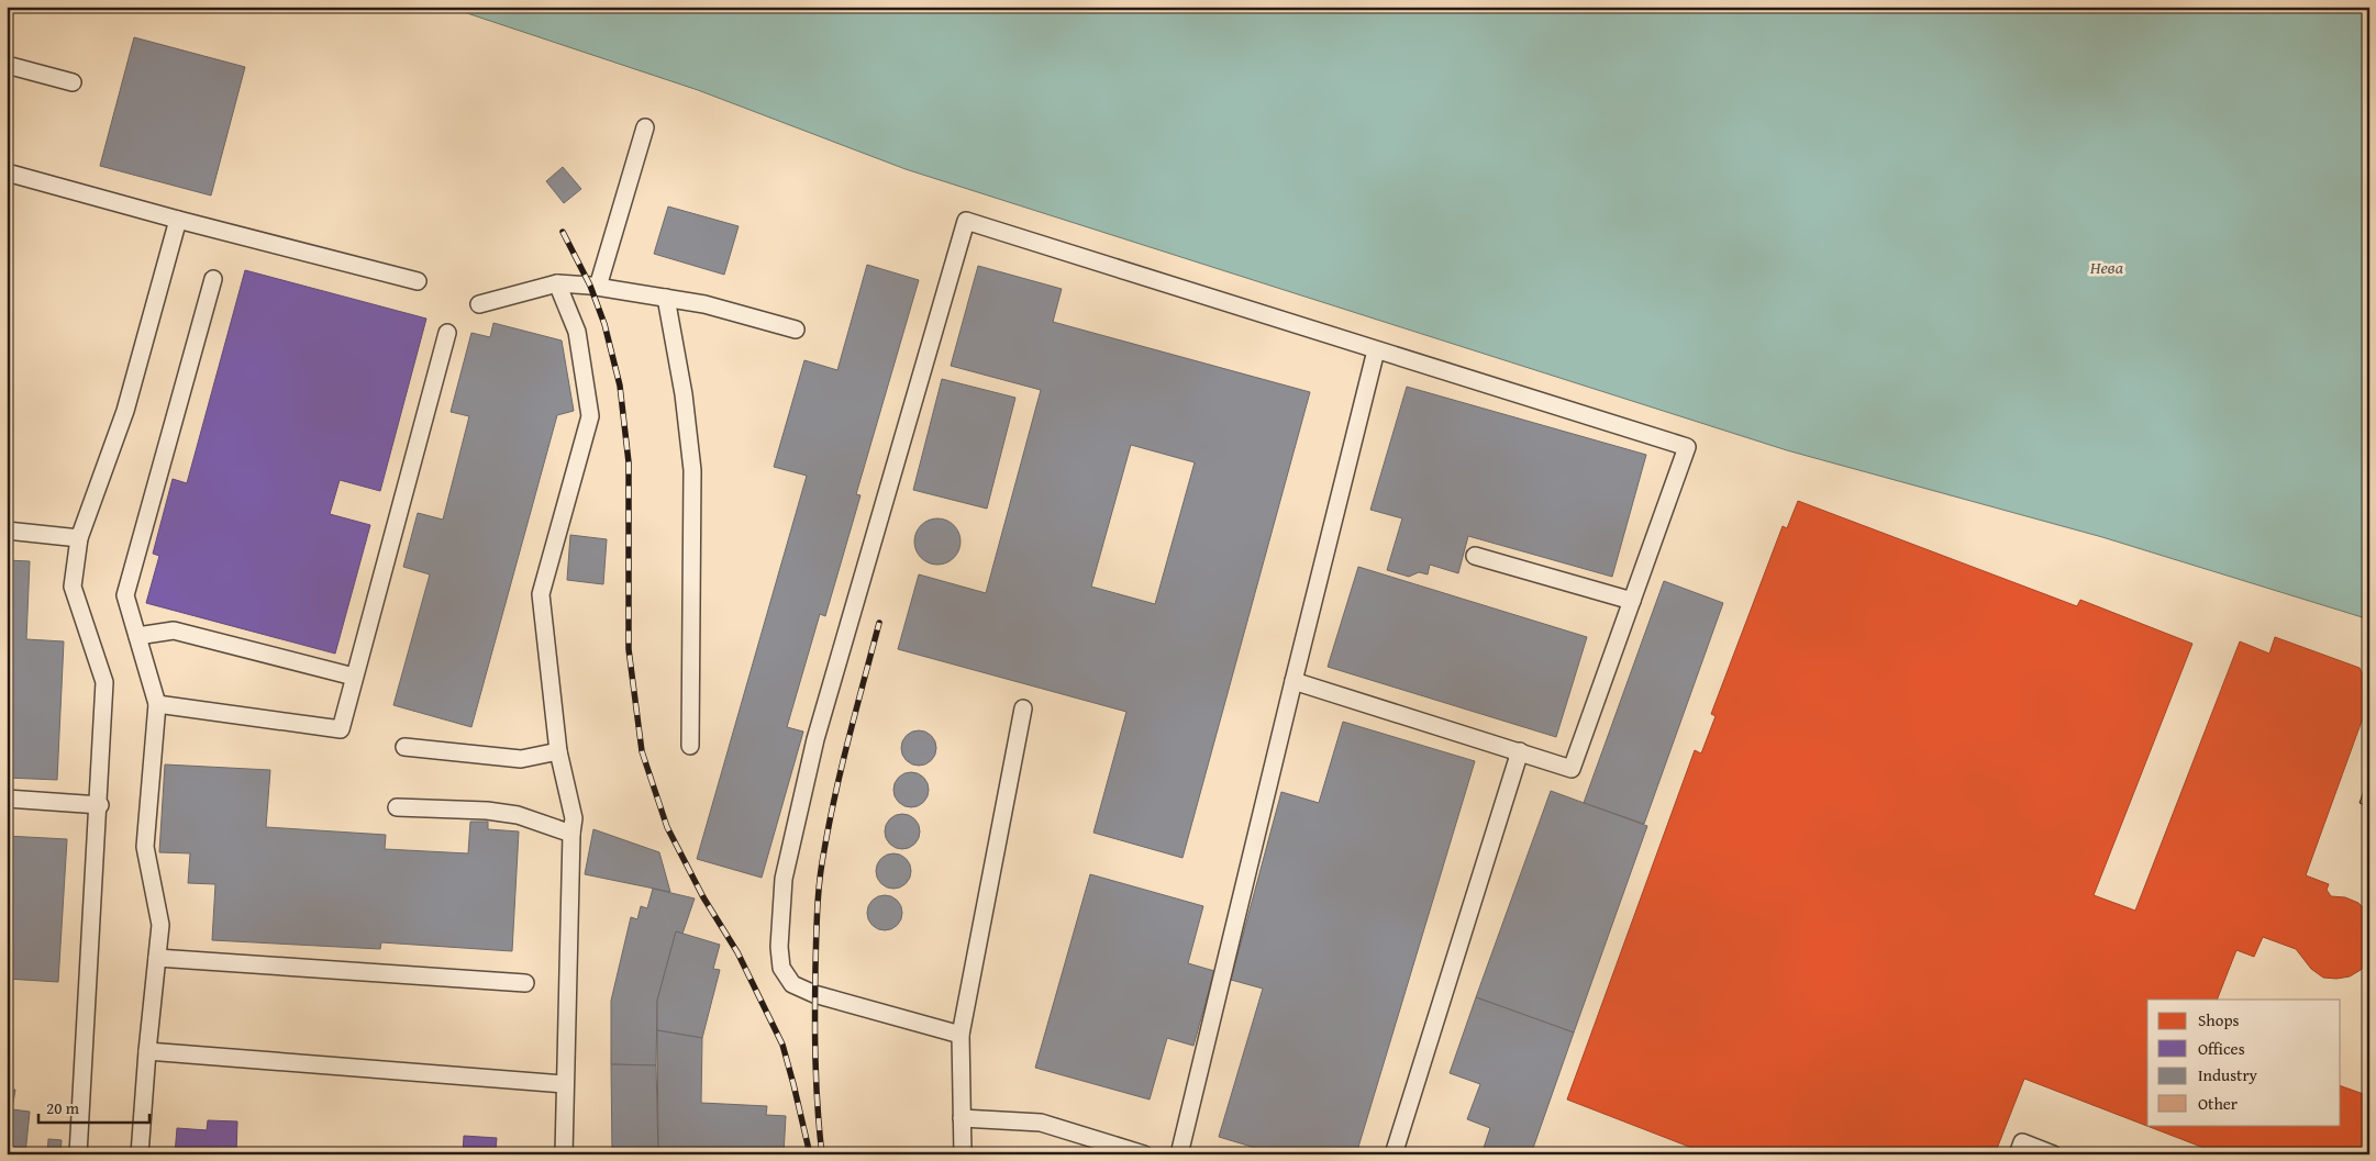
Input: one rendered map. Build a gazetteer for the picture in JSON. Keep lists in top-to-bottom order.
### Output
{
  "water": ["Нева"],
  "legend": [
    "Shops",
    "Offices",
    "Industry",
    "Other"
  ],
  "scale_bar": "20 m"
}
